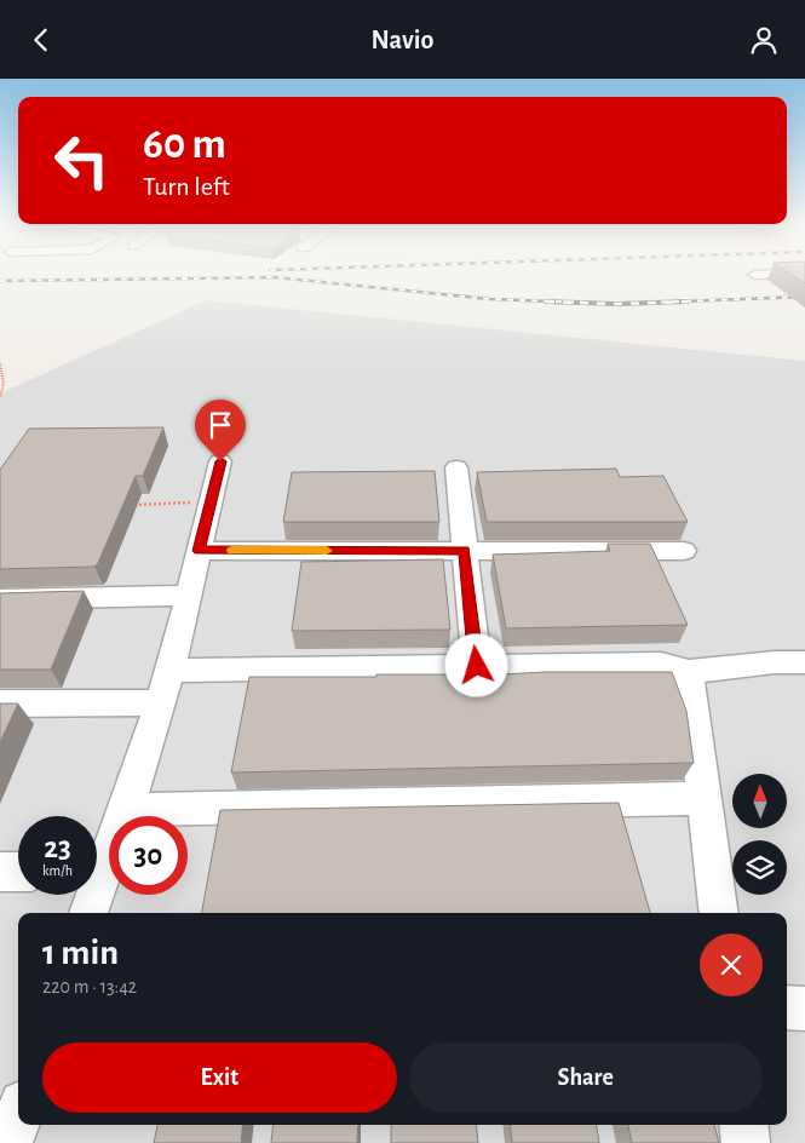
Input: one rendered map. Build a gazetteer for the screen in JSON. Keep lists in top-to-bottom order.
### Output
{
  "north": "top",
  "page": {
    "header": "Navio",
    "turn": ["60 m", "Turn left"],
    "speed": "23 km/h",
    "limit": "30",
    "heading": ["1 min", "220 m · 13:42"],
    "buttons": ["Exit", "Share"]
  }
}
